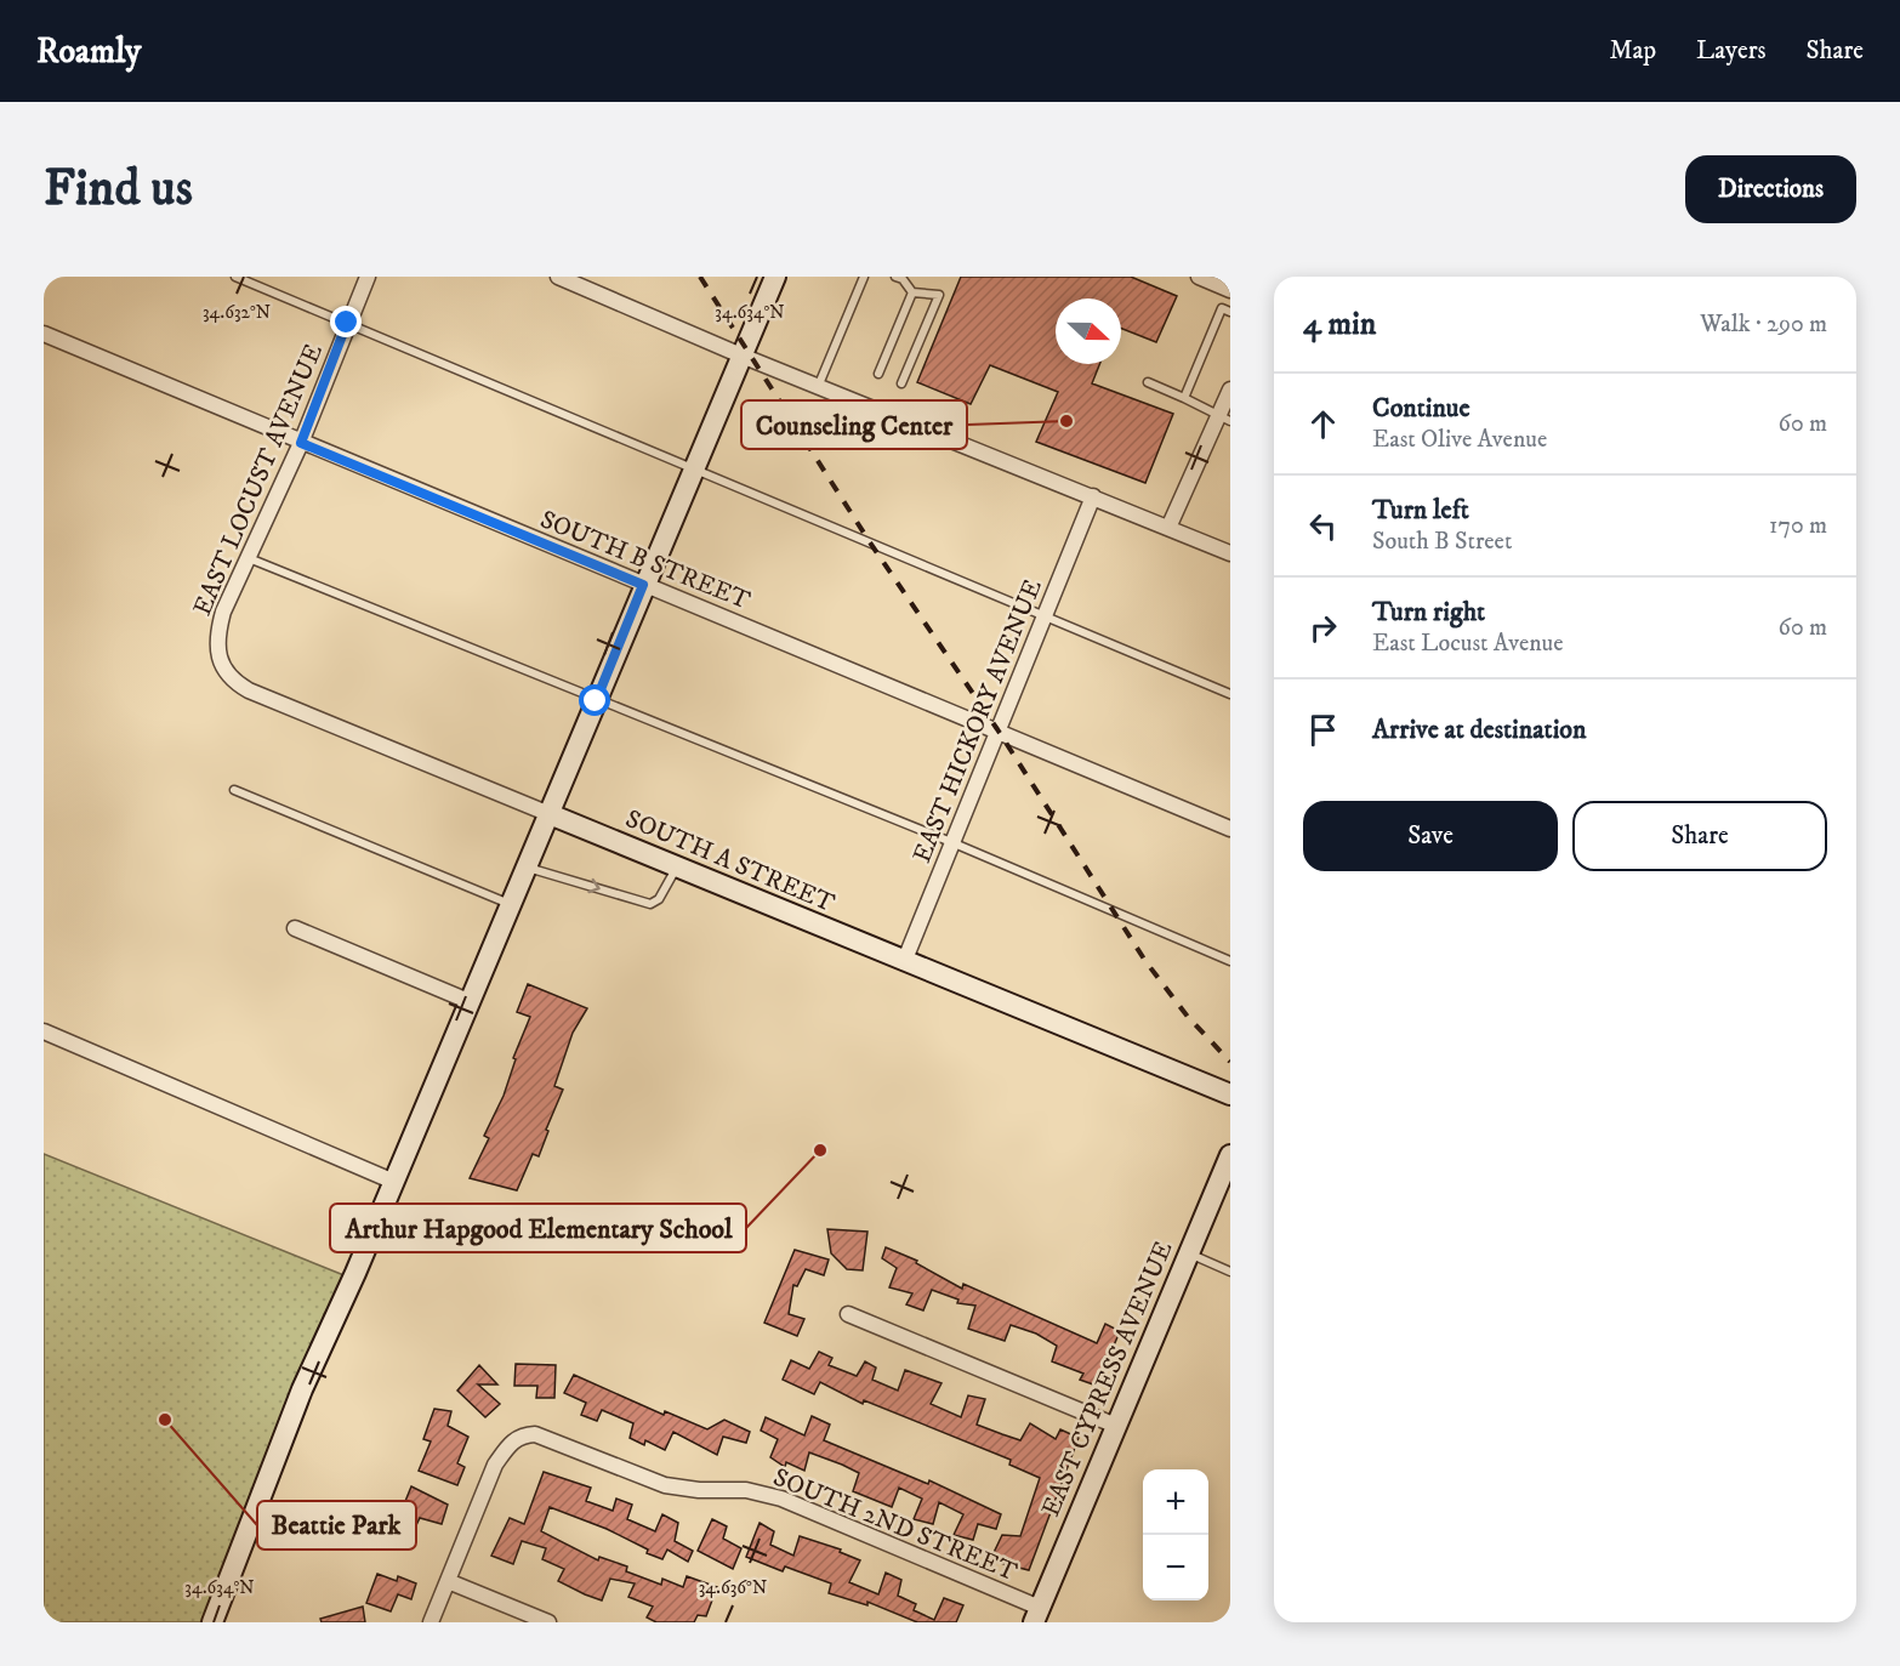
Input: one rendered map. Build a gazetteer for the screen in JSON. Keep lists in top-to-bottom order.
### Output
{
  "streets": {
    "street": [
      "EAST LOCUST AVENUE",
      "SOUTH B STREET",
      "EAST HICKORY AVENUE",
      "SOUTH A STREET",
      "EAST CYPRESS AVENUE",
      "SOUTH 2ND STREET"
    ]
  },
  "crossings": [
    ["EAST LOCUST AVENUE", "SOUTH B STREET"],
    ["EAST LOCUST AVENUE", "SOUTH A STREET"],
    ["SOUTH B STREET", "EAST HICKORY AVENUE"],
    ["EAST HICKORY AVENUE", "SOUTH A STREET"],
    ["EAST CYPRESS AVENUE", "SOUTH 2ND STREET"]
  ],
  "places": ["Counseling Center", "Arthur Hapgood Elementary School", "Beattie Park"],
  "north": "right",
  "page": {
    "header": "Roamly",
    "nav": ["Map", "Layers", "Share"],
    "buttons": [
      "Directions",
      ["Save", "Share"]
    ],
    "title": "Find us",
    "heading": ["4 min", "Walk · 290 m"],
    "list": [
      ["Continue", "East Olive Avenue", "60 m"],
      ["Turn left", "South B Street", "170 m"],
      ["Turn right", "East Locust Avenue", "60 m"],
      "Arrive at destination"
    ],
    "map_buttons": ["+", "−"]
  },
  "coordinates": ["34.634°N", "34.632°N", "34.636°N"]
}
